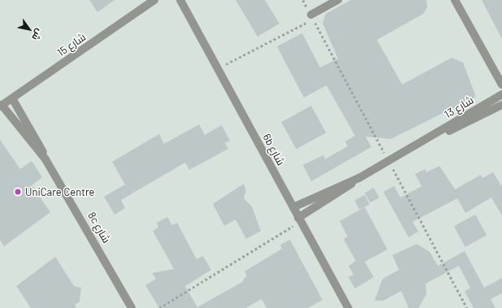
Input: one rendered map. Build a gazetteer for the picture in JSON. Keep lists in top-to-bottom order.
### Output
{
  "streets": {
    "street": [
      "شارع 15",
      "شارع 13",
      "6b شارع",
      "8c شارع"
    ]
  },
  "crossings": [
    ["شارع 15", "8c شارع"],
    ["شارع 13", "6b شارع"]
  ],
  "places": ["UniCare Centre"],
  "north": "bottom right"
}
